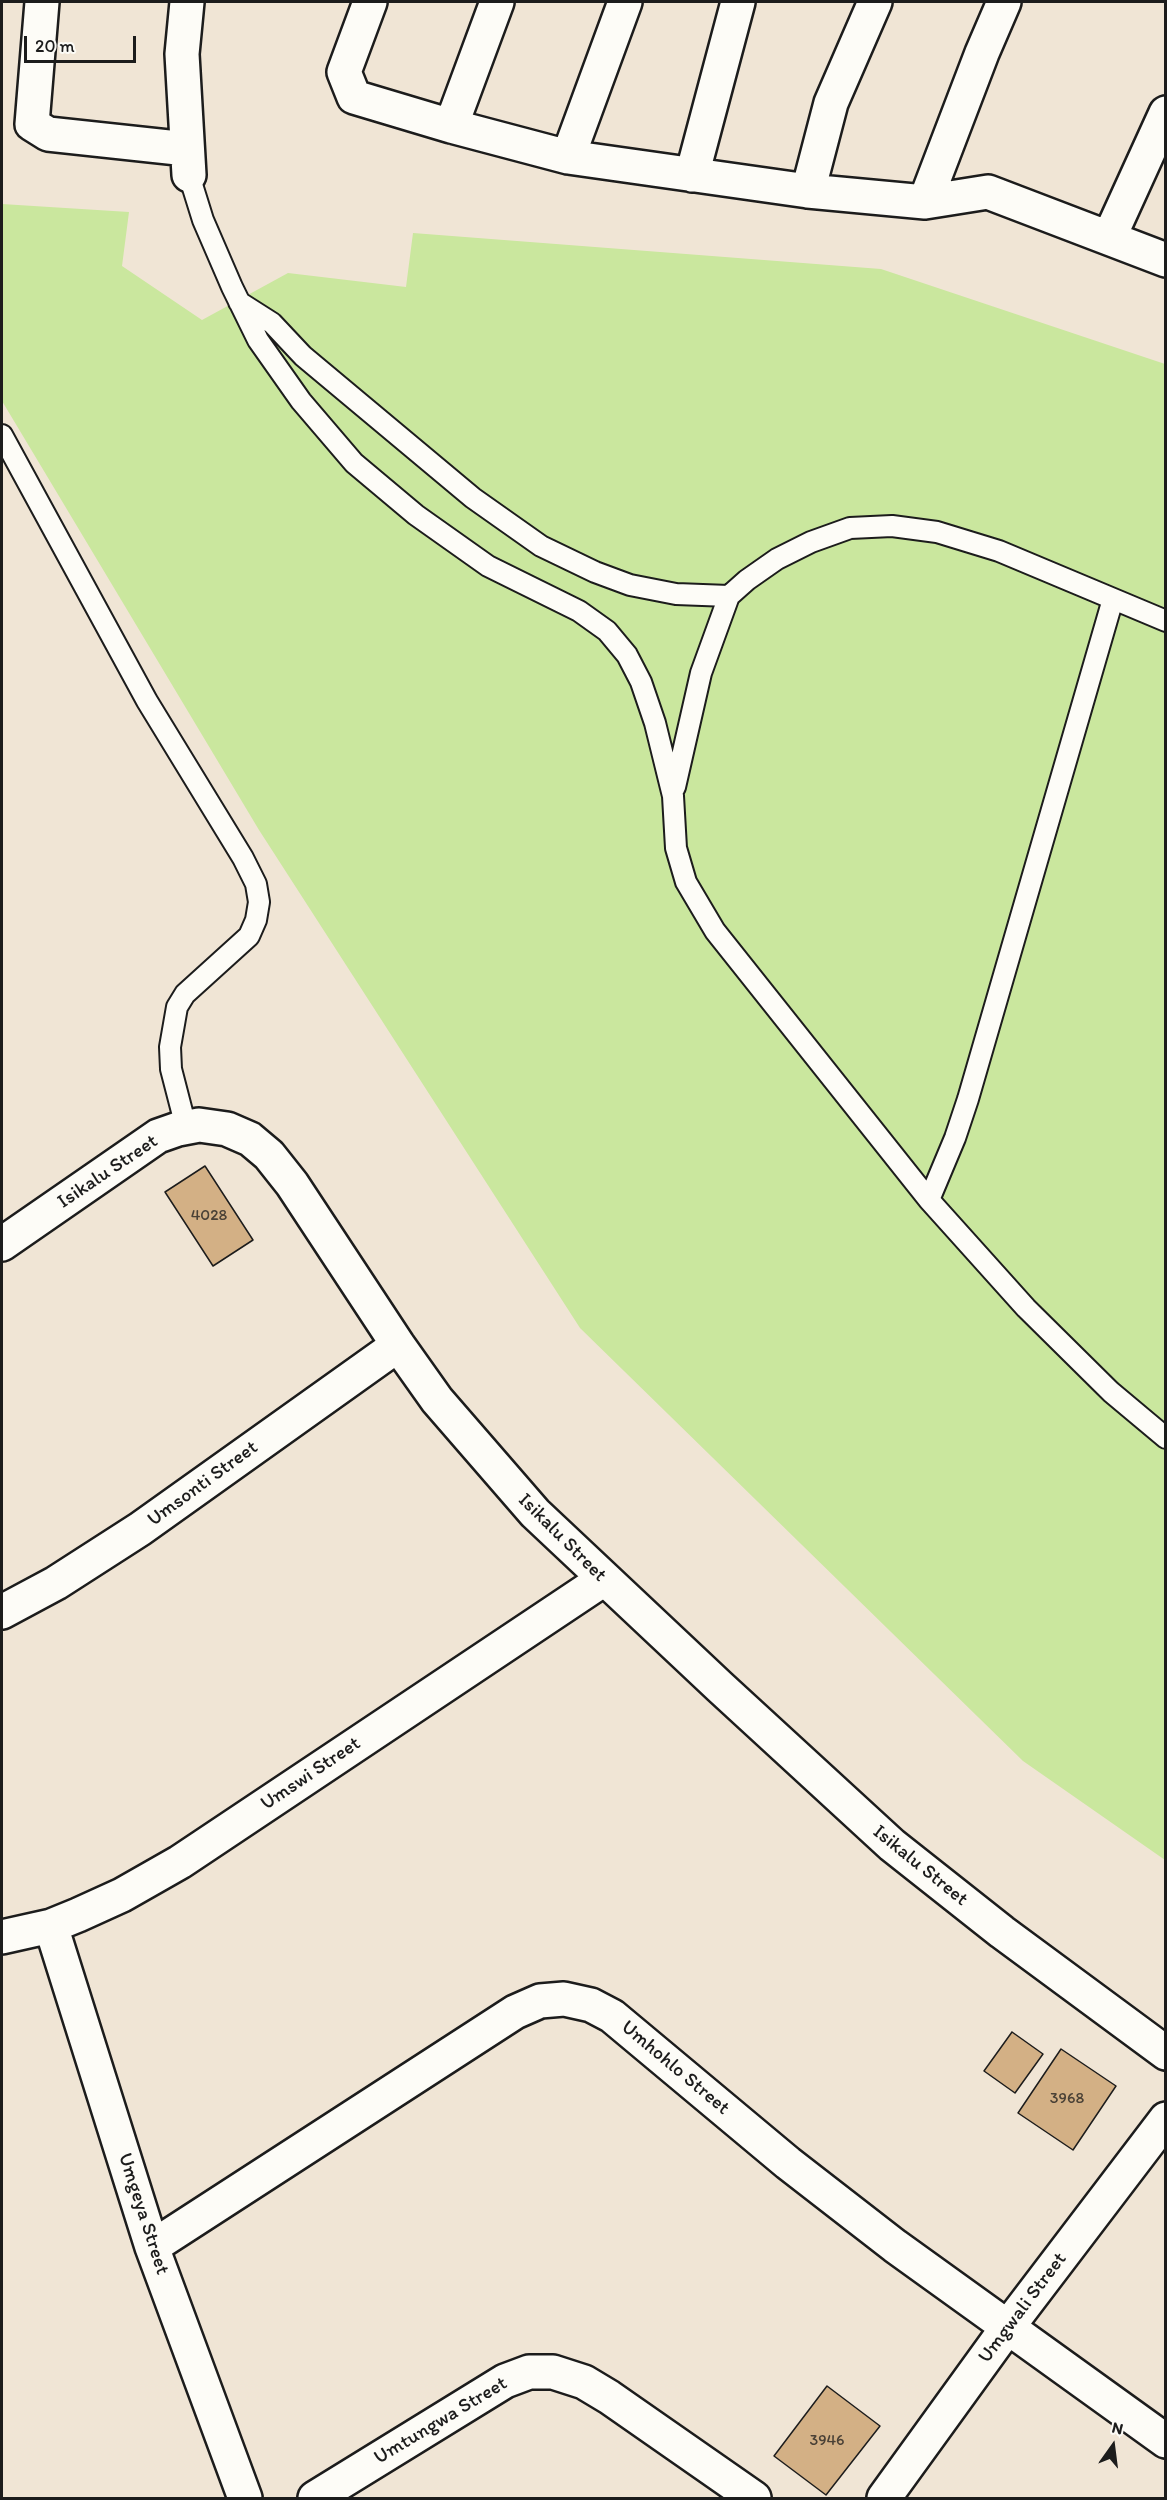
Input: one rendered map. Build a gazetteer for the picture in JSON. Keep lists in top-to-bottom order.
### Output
{
  "streets": {
    "street": [
      "Isikalu Street",
      "Umsonti Street",
      "Umswi Street",
      "Umhohlo Street",
      "Umgeya Street",
      "Umgwali Street",
      "Umtungwa Street"
    ]
  },
  "crossings": [
    ["Isikalu Street", "Umsonti Street"],
    ["Isikalu Street", "Umswi Street"],
    ["Umswi Street", "Umgeya Street"],
    ["Umhohlo Street", "Umgeya Street"],
    ["Umhohlo Street", "Umgwali Street"]
  ],
  "house_numbers": ["4028", "3968", "3946"],
  "scale_bar": "20 m",
  "north": "top"
}
